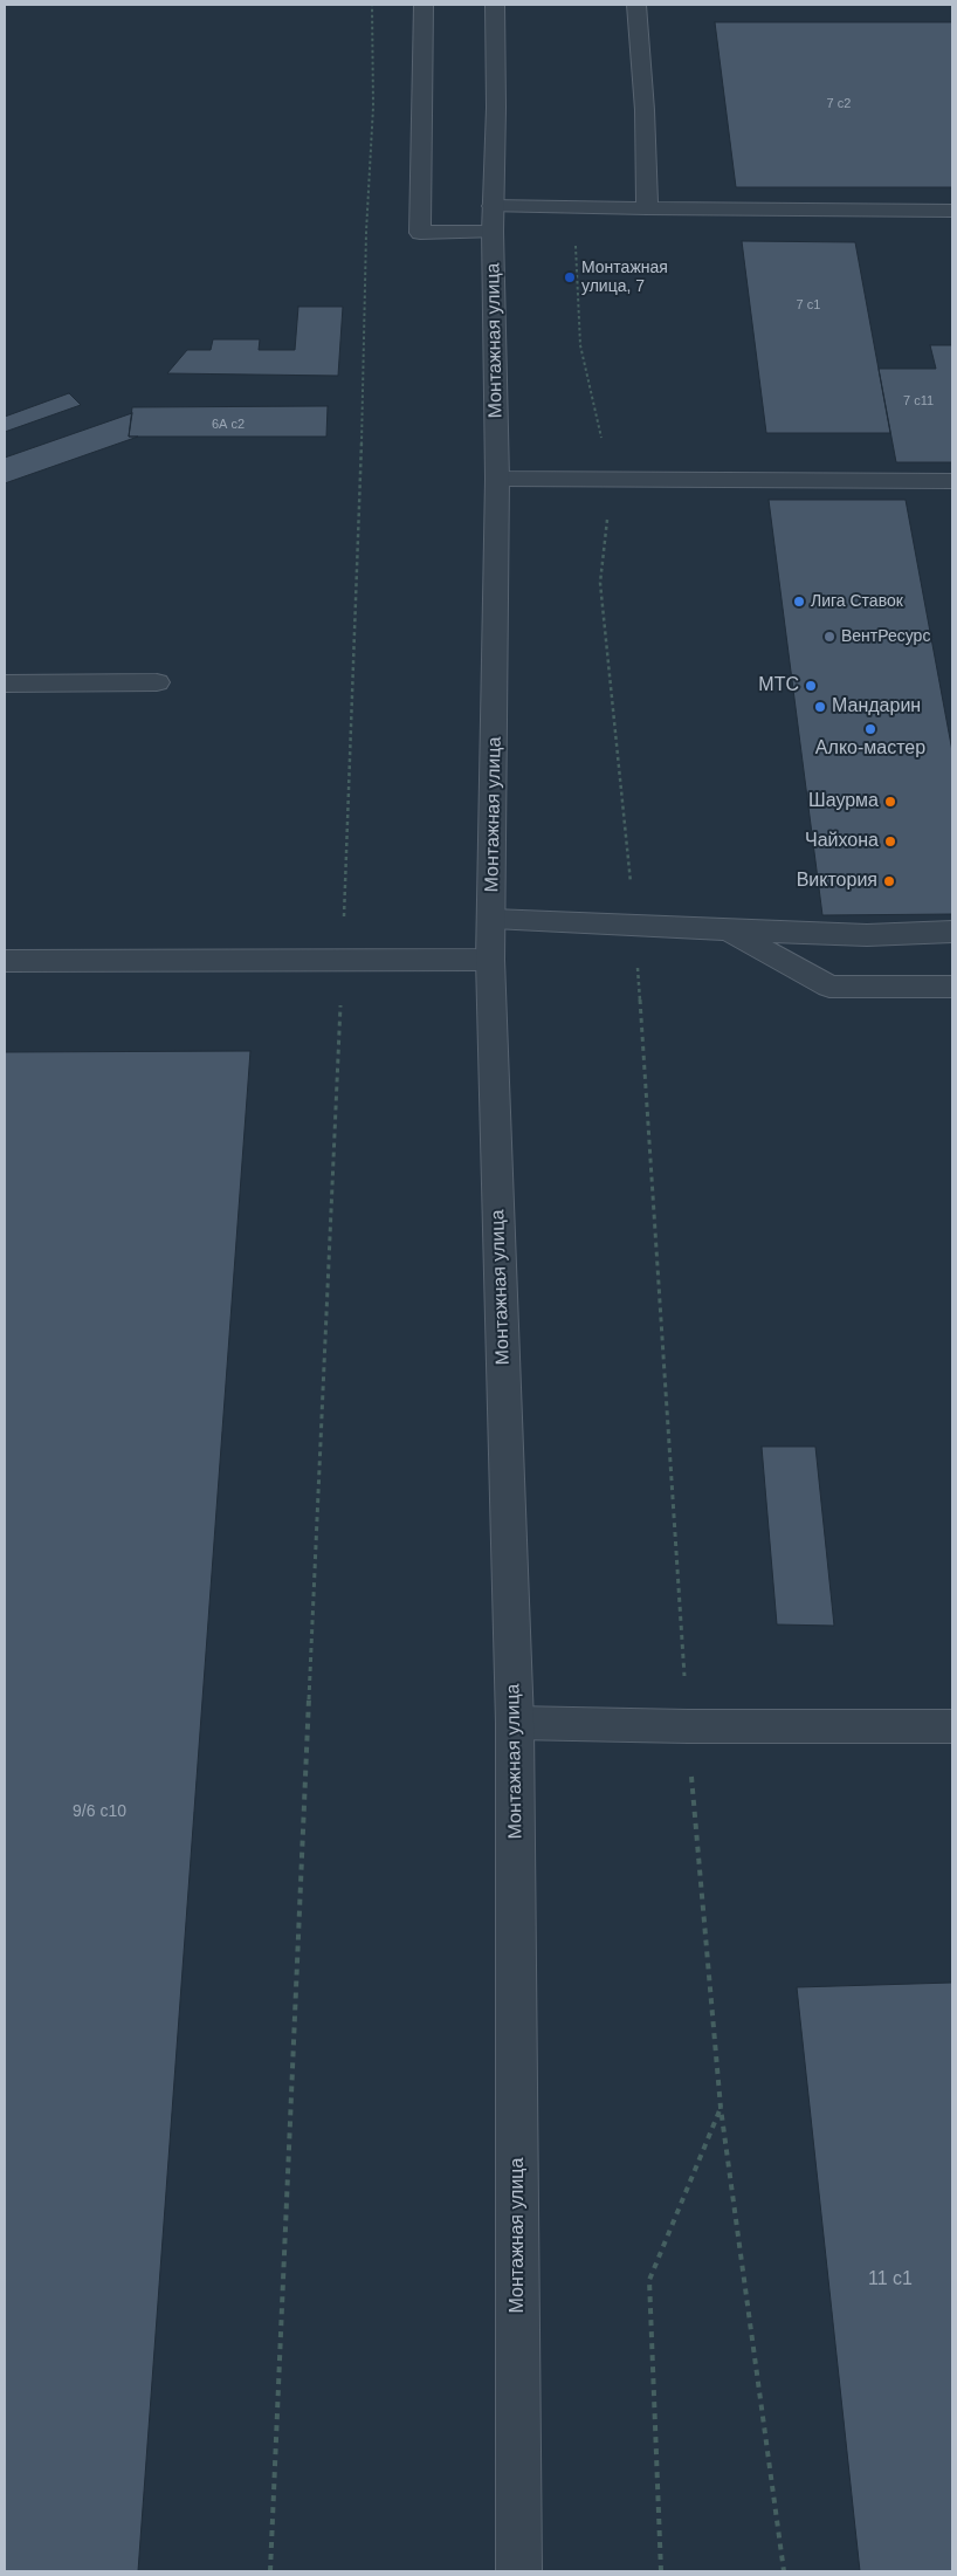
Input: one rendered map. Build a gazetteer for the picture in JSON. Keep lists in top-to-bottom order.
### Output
{
  "streets": {
    "street": ["Монтажная улица"]
  },
  "places": [
    "Монтажная улица, 7",
    "Лига Ставок",
    "ВентРесурс",
    "МТС",
    "Мандарин",
    "Алко-мастер",
    "Шаурма",
    "Чайхона",
    "Виктория"
  ],
  "house_numbers": [
    "7 с2",
    "7 с1",
    "7 с11",
    "6А с2",
    "9/6 с10",
    "11 с1"
  ]
}
